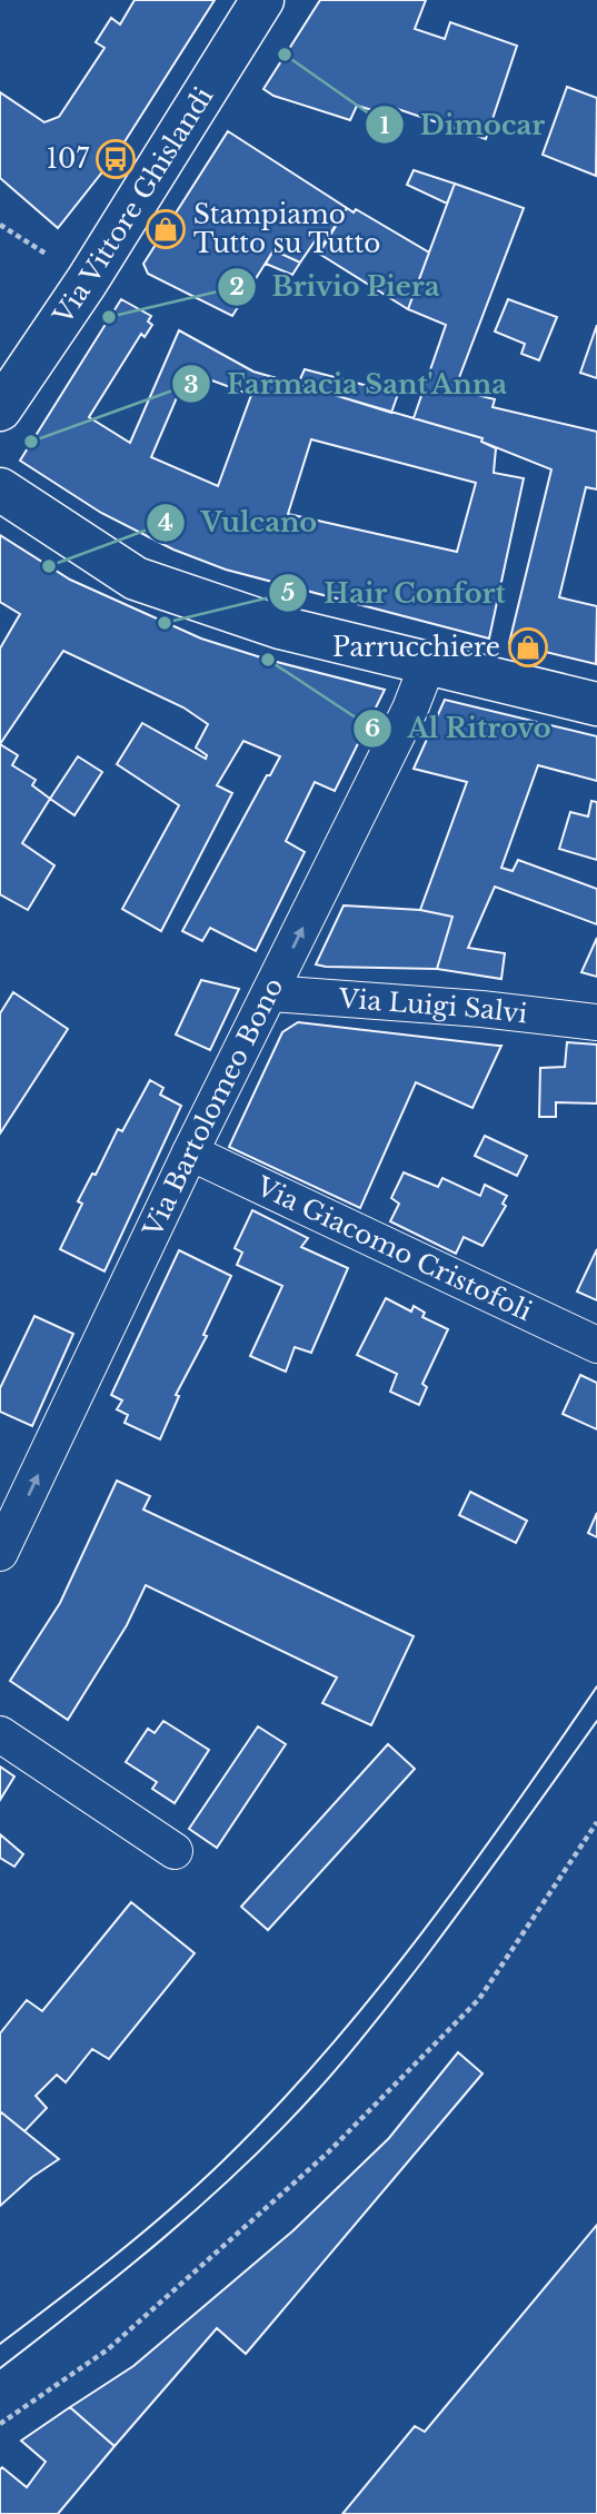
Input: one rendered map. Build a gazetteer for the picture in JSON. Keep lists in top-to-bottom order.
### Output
{
  "streets": {
    "main road": ["Via Vittore Ghislandi"],
    "street": ["Via Luigi Salvi", "Via Bartolomeo Bono", "Via Giacomo Cristofoli"]
  },
  "crossings": [
    ["Via Luigi Salvi", "Via Bartolomeo Bono"],
    ["Via Bartolomeo Bono", "Via Giacomo Cristofoli"]
  ],
  "one_way": ["Via Bartolomeo Bono"],
  "places": {
    "other": [
      "Dimocar",
      "Brivio Piera",
      "Farmacia Sant'Anna",
      "Vulcano",
      "Hair Confort",
      "Al Ritrovo"
    ],
    "bus stop": ["107"],
    "shop": ["Stampiamo Tutto su Tutto", "Parrucchiere"]
  }
}
